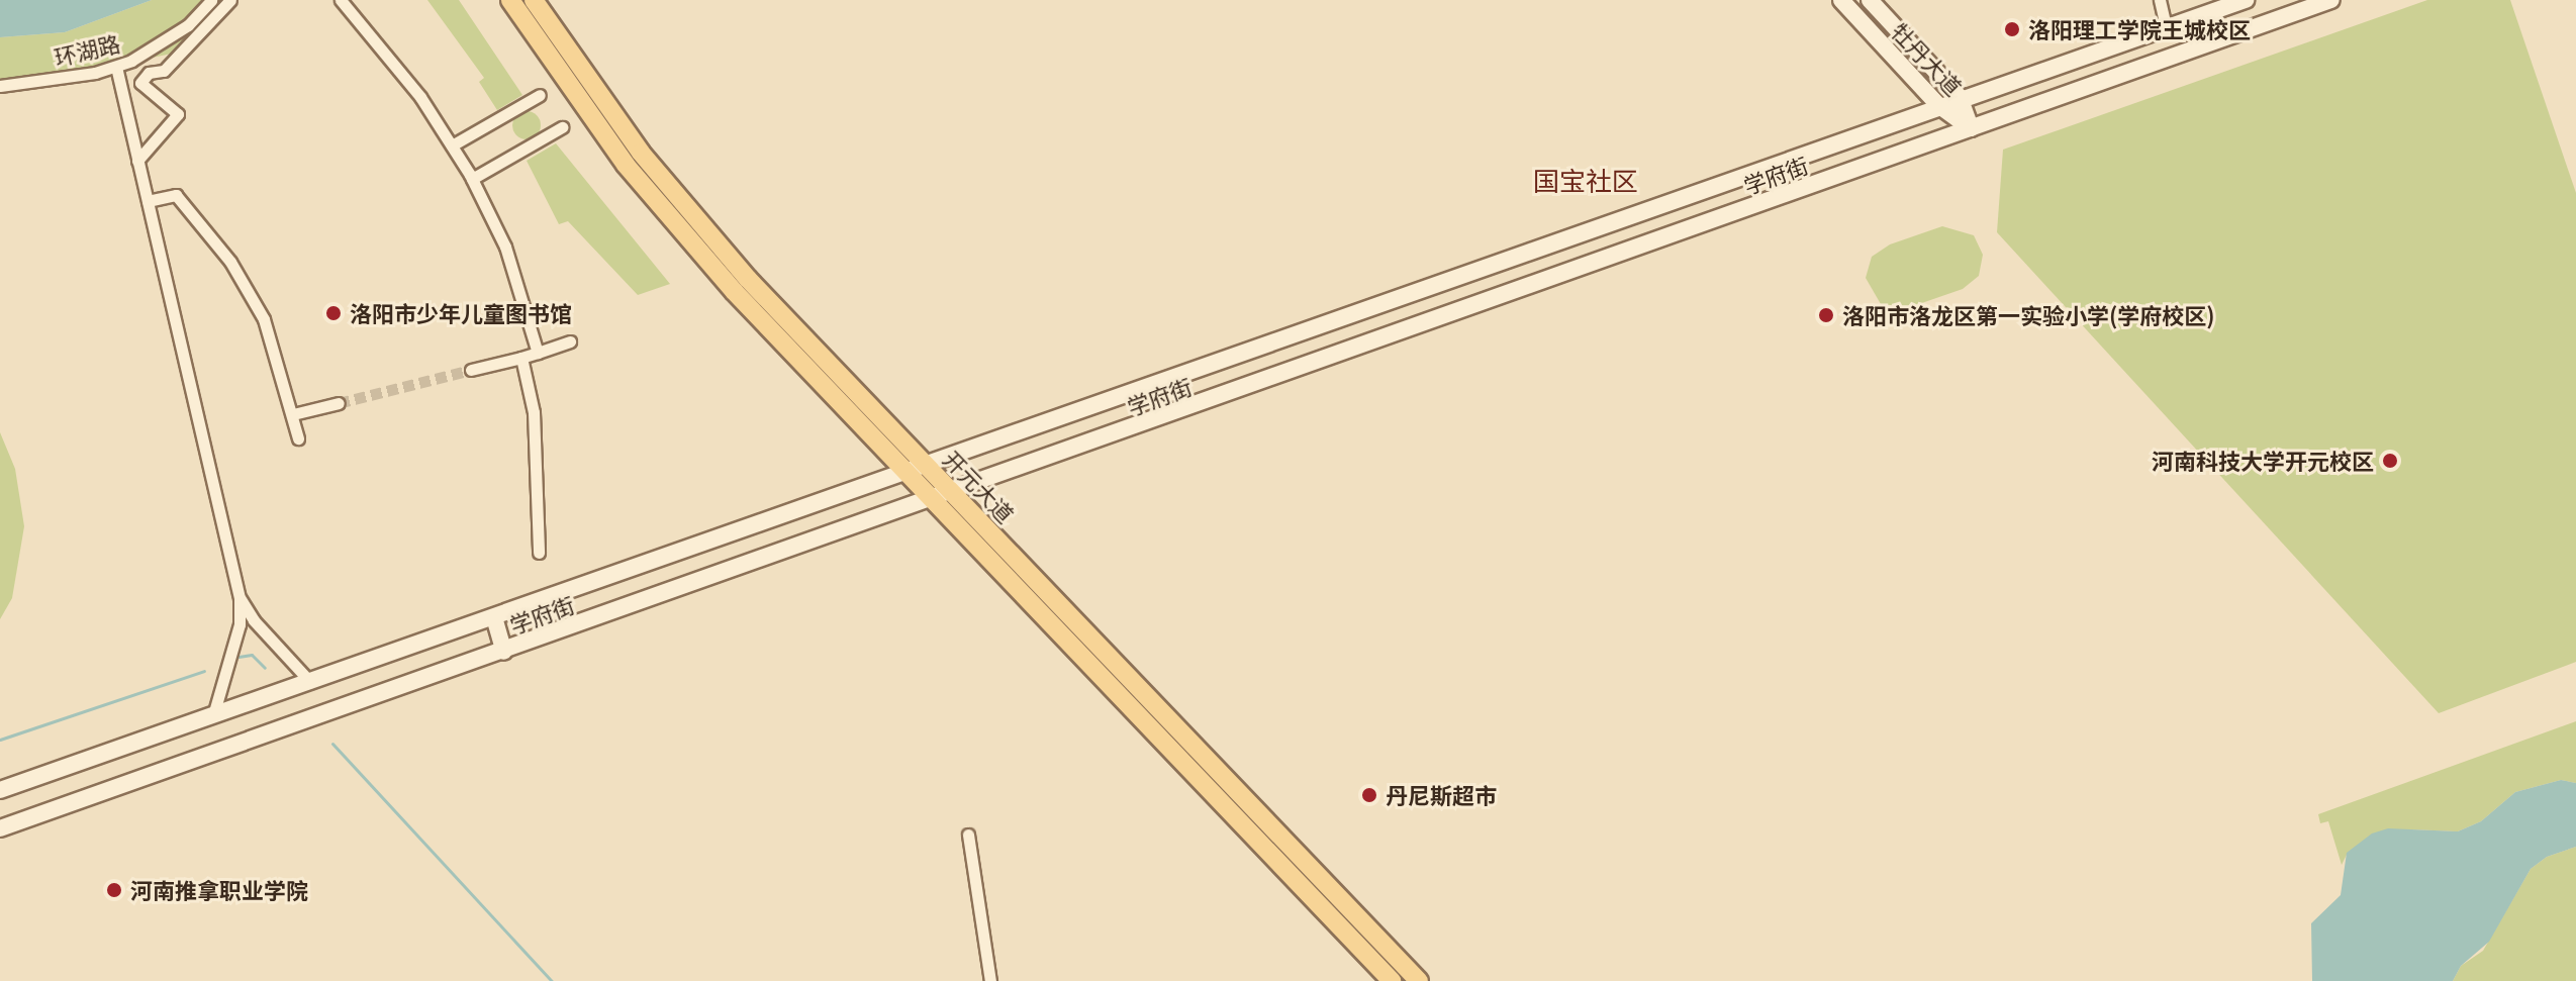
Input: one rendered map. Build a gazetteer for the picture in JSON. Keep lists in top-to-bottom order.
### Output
{
  "streets": {
    "main road": ["牡丹大道", "学府街", "开元大道"],
    "street": ["环湖路"]
  },
  "crossings": [
    ["牡丹大道", "学府街"],
    ["学府街", "开元大道"]
  ],
  "districts": ["国宝社区"],
  "places": [
    "洛阳理工学院王城校区",
    "洛阳市少年儿童图书馆",
    "洛阳市洛龙区第一实验小学(学府校区)",
    "河南科技大学开元校区",
    "丹尼斯超市",
    "河南推拿职业学院"
  ]
}
